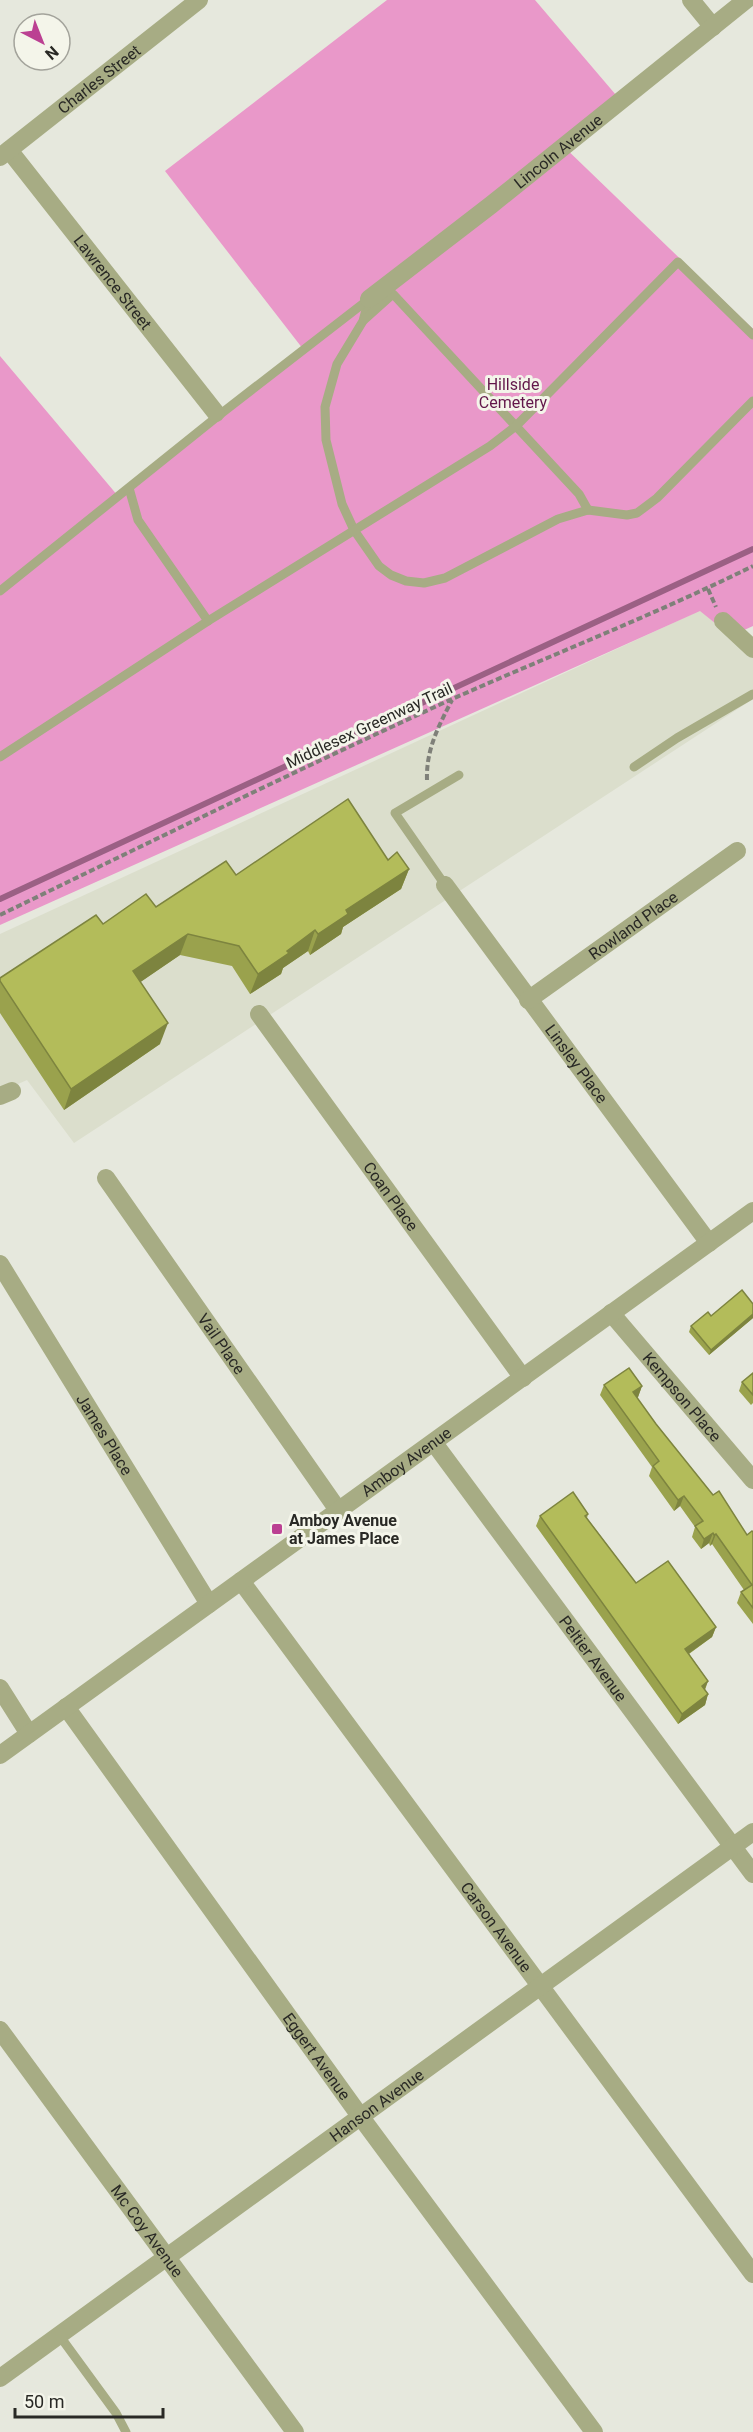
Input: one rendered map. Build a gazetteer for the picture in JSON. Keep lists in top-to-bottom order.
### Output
{
  "streets": {
    "street": [
      "Charles Street",
      "Lincoln Avenue",
      "Lawrence Street",
      "Rowland Place",
      "Linsley Place",
      "Coan Place",
      "Vail Place",
      "Kempson Place",
      "James Place",
      "Amboy Avenue",
      "Peltier Avenue",
      "Carson Avenue",
      "Eggert Avenue",
      "Hanson Avenue",
      "Mc Coy Avenue"
    ],
    "path": ["Middlesex Greenway Trail"]
  },
  "crossings": [
    ["Charles Street", "Lawrence Street"],
    ["Rowland Place", "Linsley Place"],
    ["Linsley Place", "Amboy Avenue"],
    ["Coan Place", "Amboy Avenue"],
    ["Vail Place", "Amboy Avenue"],
    ["Kempson Place", "Amboy Avenue"],
    ["James Place", "Amboy Avenue"],
    ["Amboy Avenue", "Peltier Avenue"],
    ["Amboy Avenue", "Carson Avenue"],
    ["Amboy Avenue", "Eggert Avenue"],
    ["Peltier Avenue", "Hanson Avenue"],
    ["Carson Avenue", "Hanson Avenue"],
    ["Eggert Avenue", "Hanson Avenue"],
    ["Hanson Avenue", "Mc Coy Avenue"]
  ],
  "parks": ["Hillside Cemetery"],
  "places": {
    "transit": ["Amboy Avenue at James Place"]
  },
  "scale_bar": "50 m",
  "north": "bottom right"
}
